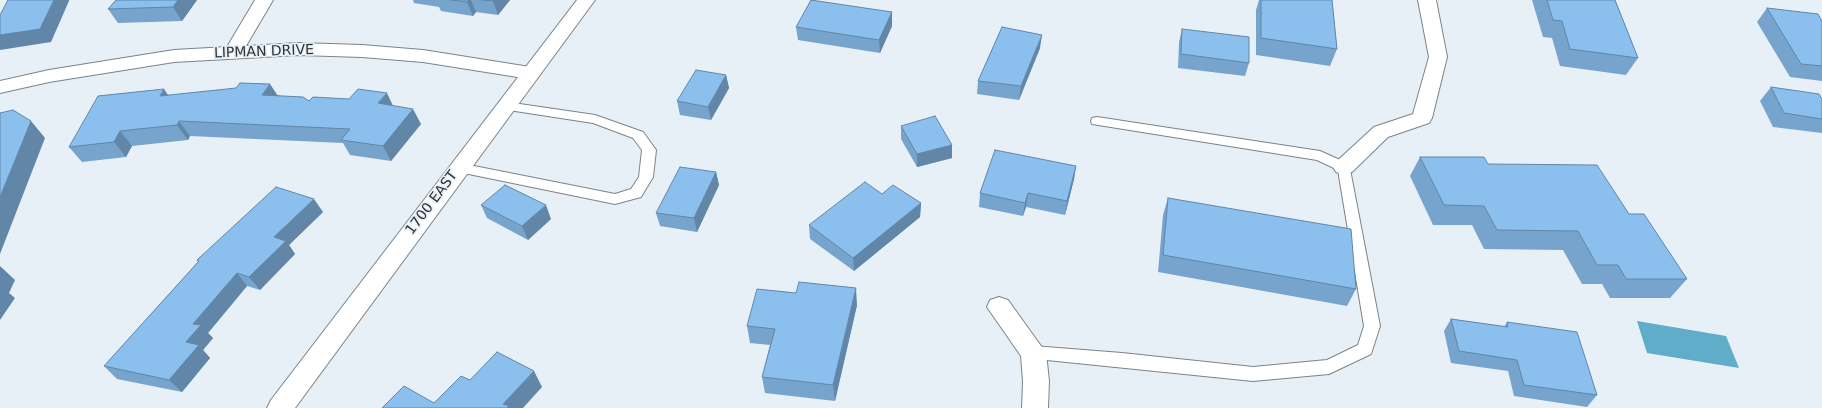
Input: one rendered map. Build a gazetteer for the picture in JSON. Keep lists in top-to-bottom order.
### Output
{
  "streets": {
    "street": ["LIPMAN DRIVE", "1700 EAST"]
  },
  "crossings": [
    ["LIPMAN DRIVE", "1700 EAST"]
  ]
}
